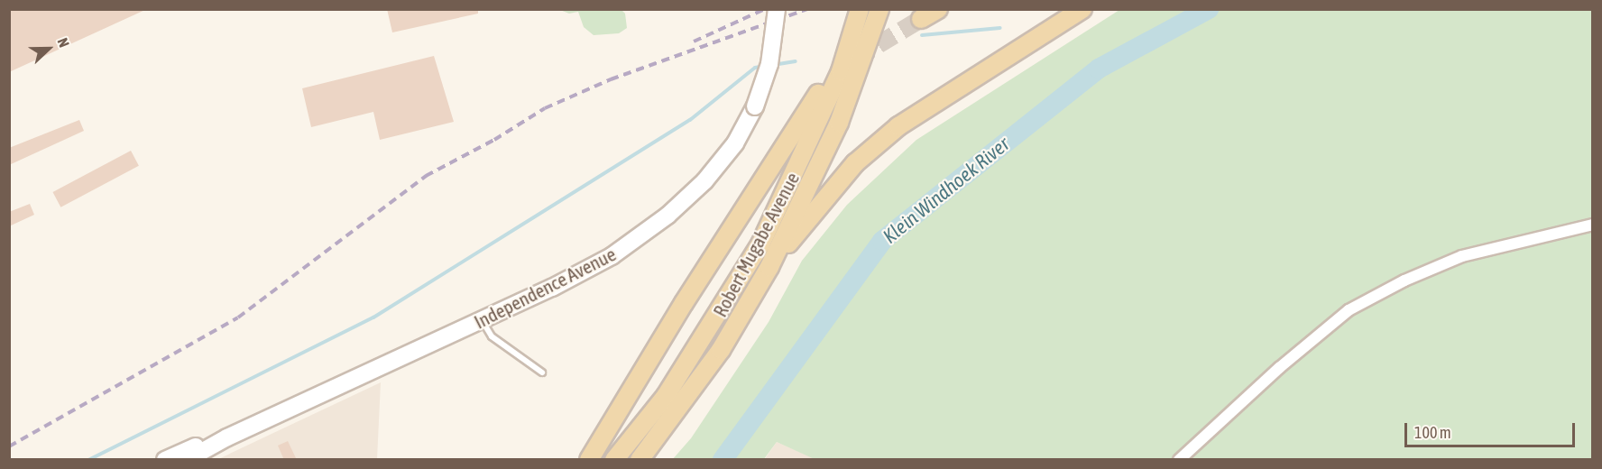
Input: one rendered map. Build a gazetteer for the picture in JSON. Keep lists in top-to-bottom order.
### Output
{
  "streets": {
    "main road": ["Robert Mugabe Avenue", "Independence Avenue"]
  },
  "water": ["Klein Windhoek River"],
  "scale_bar": "100 m",
  "north": "right"
}
